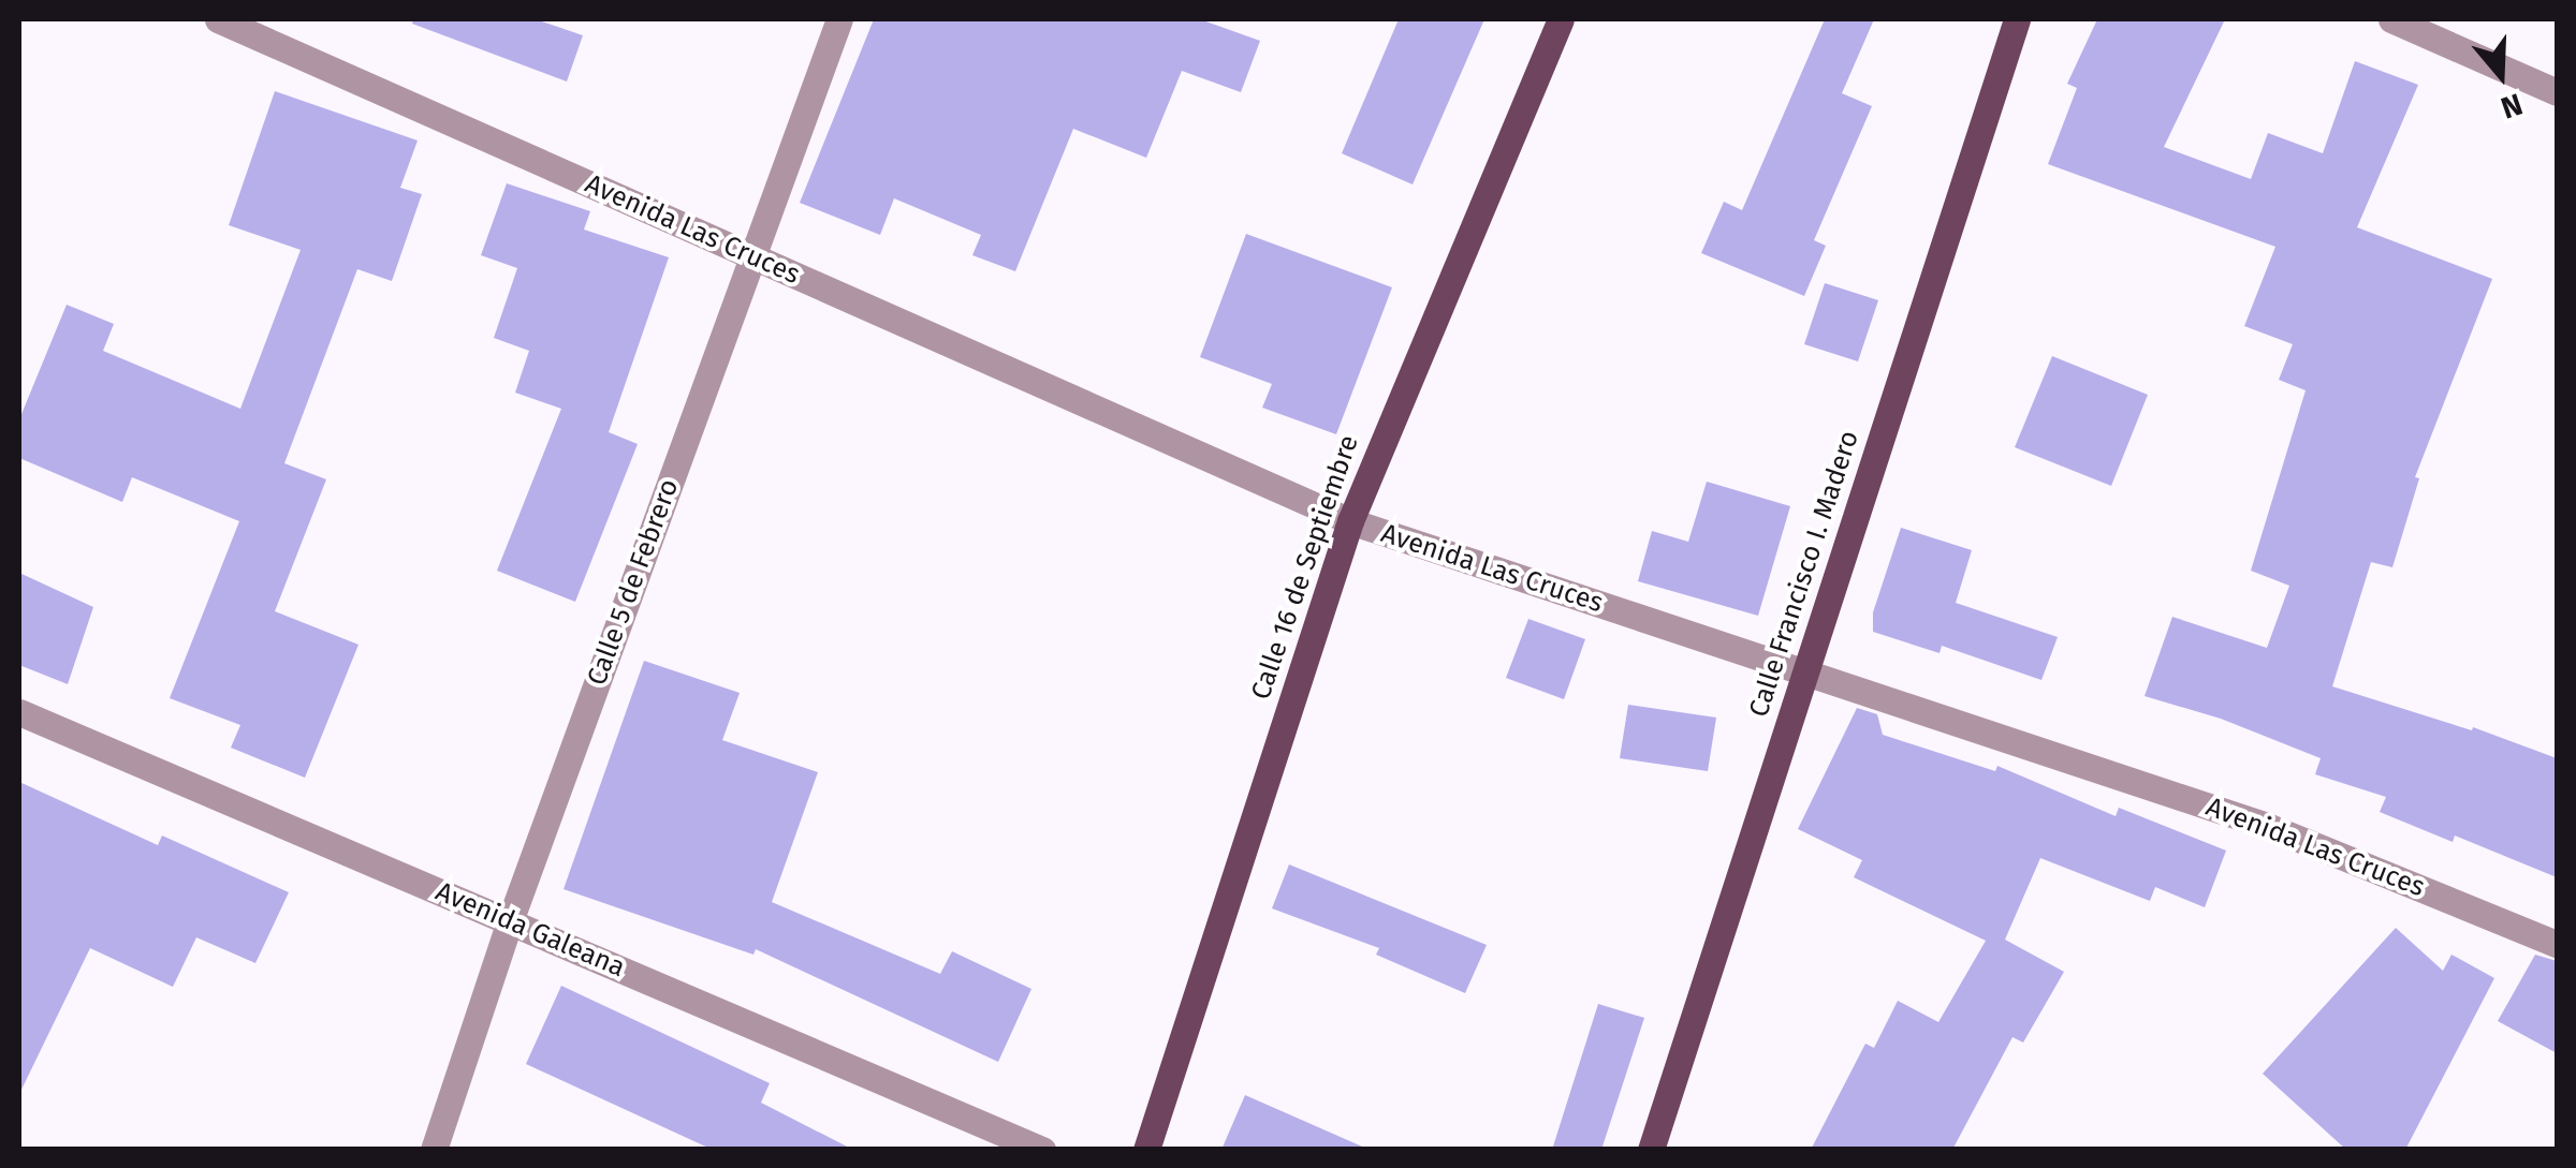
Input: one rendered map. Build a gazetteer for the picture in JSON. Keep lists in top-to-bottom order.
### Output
{
  "streets": {
    "main road": ["Calle 16 de Septiembre", "Calle Francisco I. Madero"],
    "street": ["Avenida Las Cruces", "Calle 5 de Febrero", "Avenida Galeana"]
  },
  "crossings": [
    ["Avenida Las Cruces", "Calle 16 de Septiembre"],
    ["Avenida Las Cruces", "Calle Francisco I. Madero"],
    ["Avenida Las Cruces", "Calle 5 de Febrero"],
    ["Calle 5 de Febrero", "Avenida Galeana"]
  ],
  "north": "bottom"
}
